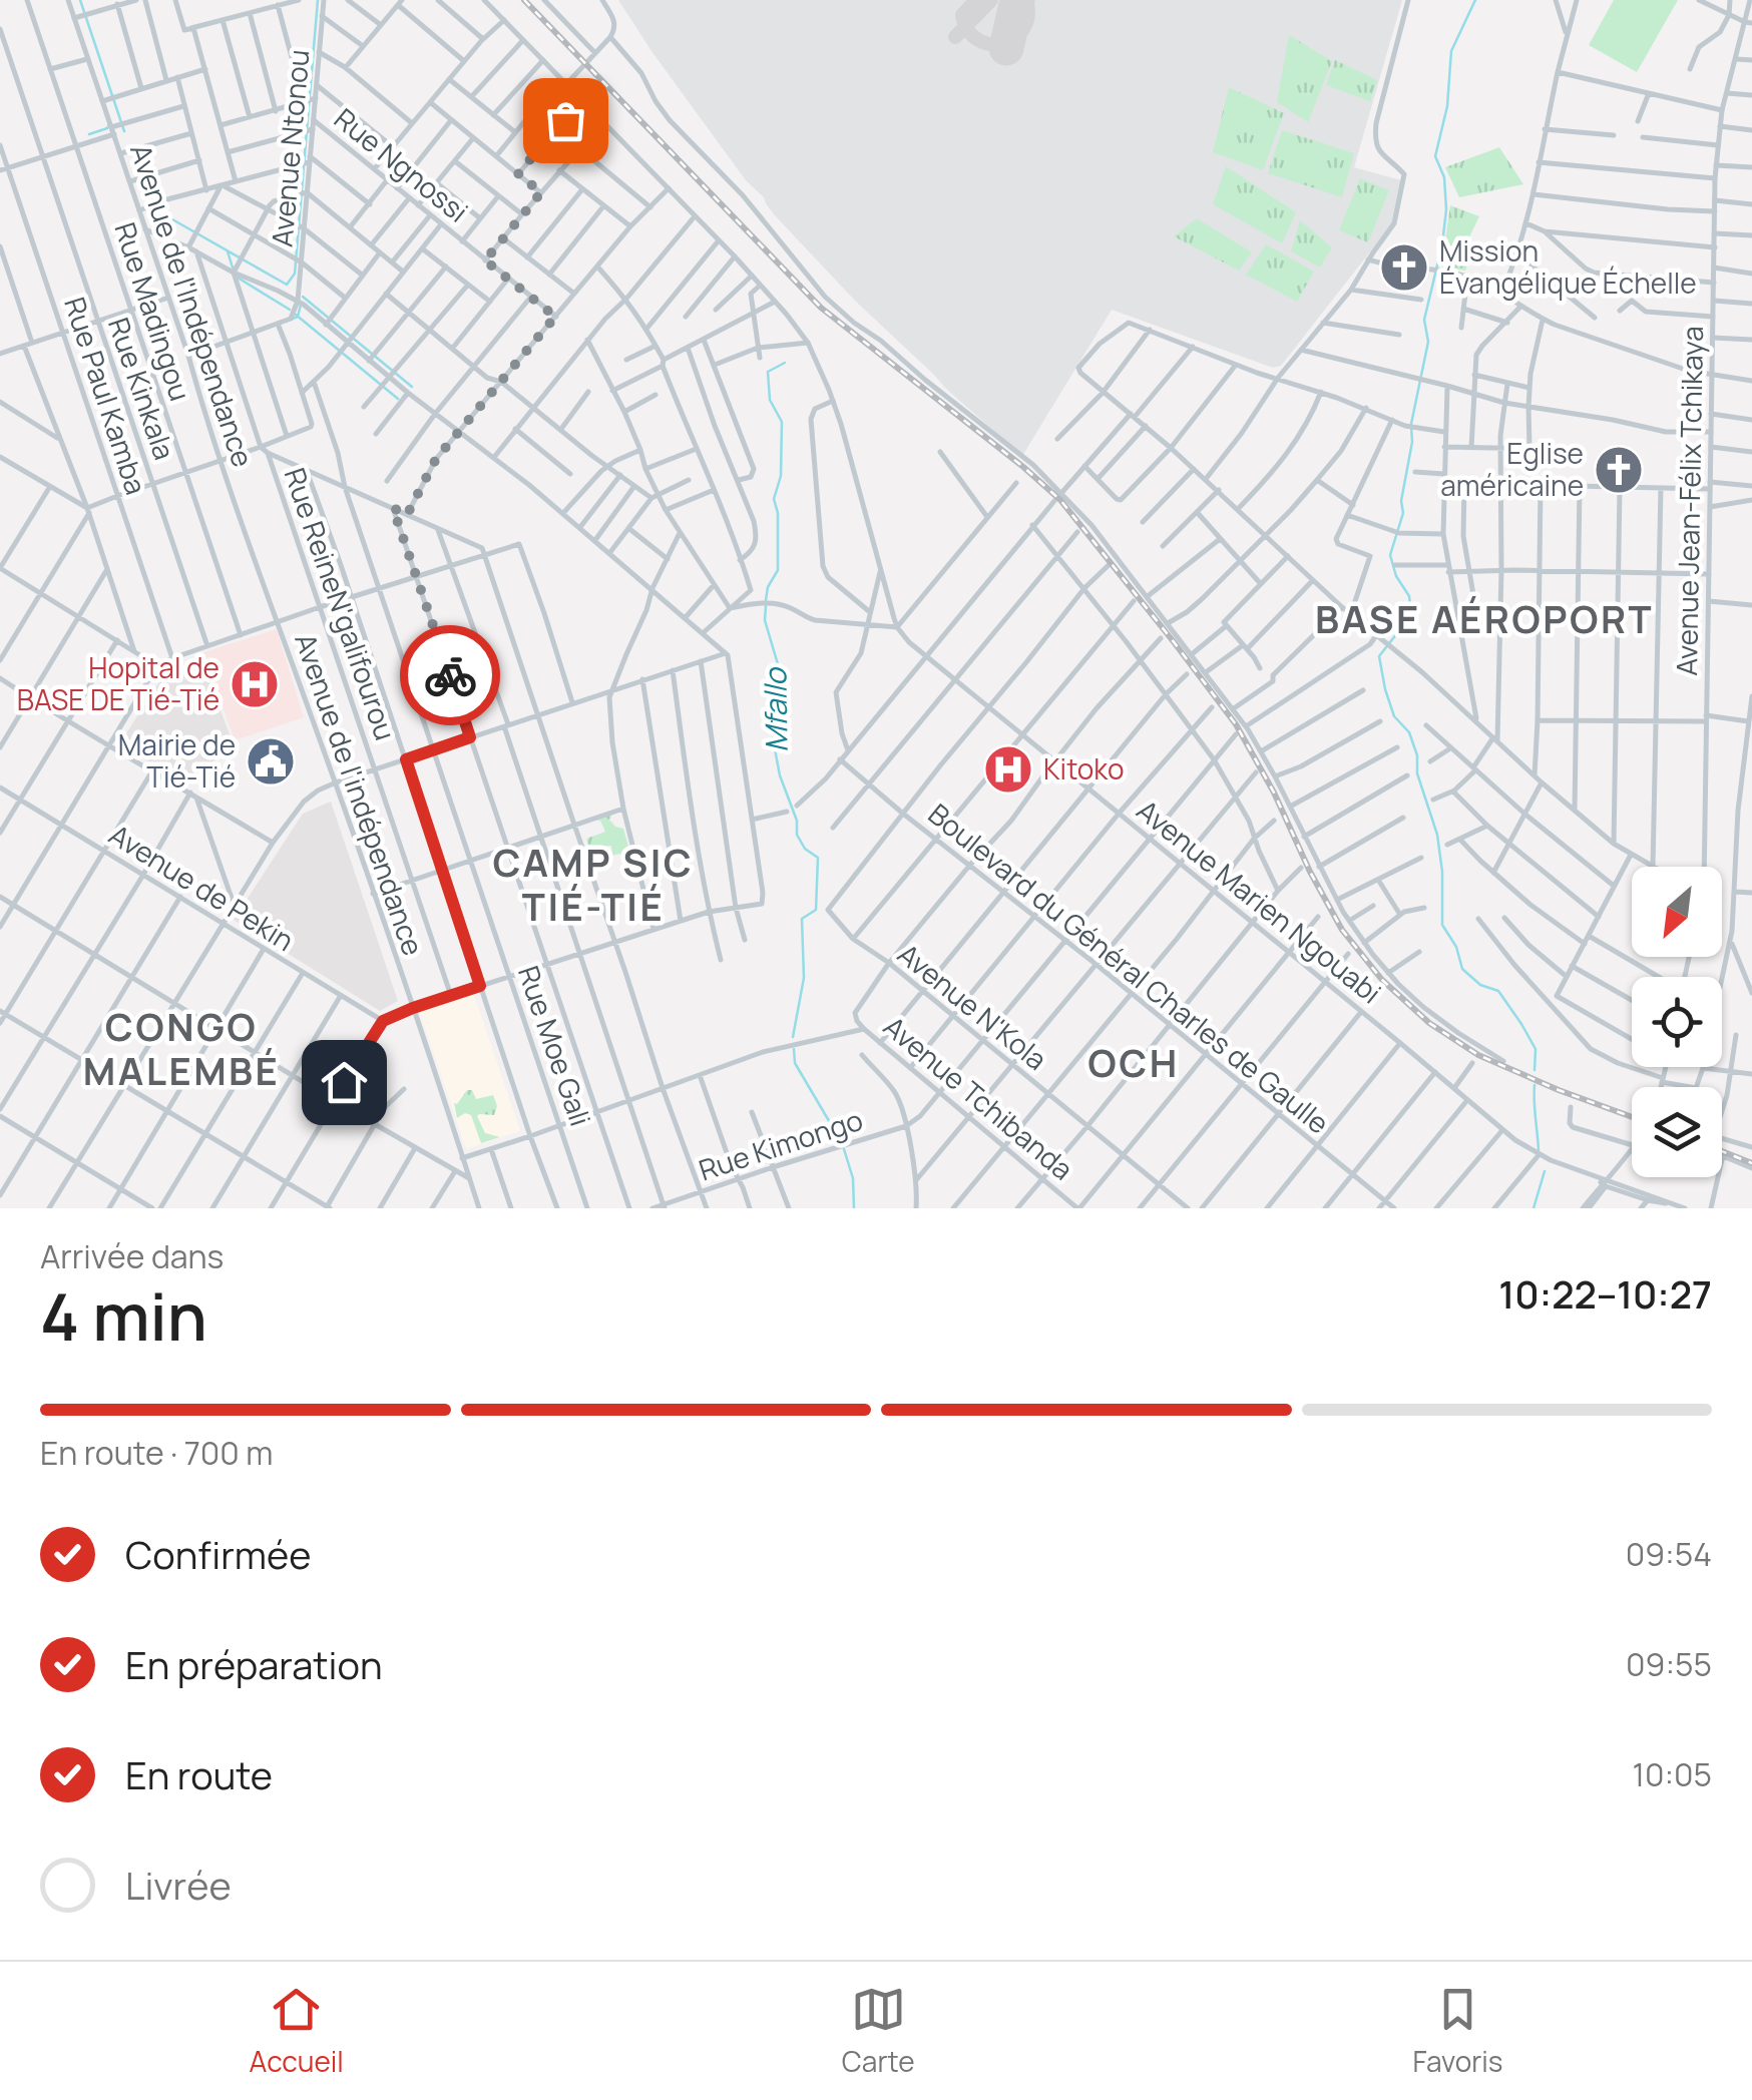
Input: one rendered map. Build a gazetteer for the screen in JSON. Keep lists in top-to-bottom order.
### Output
{
  "streets": {
    "street": [
      "Avenue Ntonou",
      "Rue Ngnossi",
      "Avenue de l'Indépendance",
      "Rue Madingou",
      "Rue Kinkala",
      "Rue Paul Kamba",
      "Avenue Jean-Félix Tchikaya",
      "Rue ReineN'galifourou",
      "Avenue de l'indépendance",
      "Avenue de Pekin",
      "Avenue Marien Ngouabi",
      "Boulevard du Général Charles de Gaulle",
      "Avenue N'Kola",
      "Rue Moe Gali",
      "Avenue Tchibanda",
      "Rue Kimongo"
    ]
  },
  "crossings": [
    ["Avenue Ntonou", "Rue Ngnossi"],
    ["Avenue de l'Indépendance", "Avenue de l'indépendance"],
    ["Avenue Marien Ngouabi", "Rue Kimongo"],
    ["Boulevard du Général Charles de Gaulle", "Avenue N'Kola"],
    ["Boulevard du Général Charles de Gaulle", "Rue Kimongo"],
    ["Avenue N'Kola", "Avenue Tchibanda"],
    ["Avenue N'Kola", "Rue Kimongo"],
    ["Avenue Tchibanda", "Rue Kimongo"]
  ],
  "districts": [
    "BASE AÉROPORT",
    "CAMP SIC TIÉ-TIÉ",
    "CONGO MALEMBÉ",
    "OCH"
  ],
  "water": ["Mfallo"],
  "places": {
    "church": ["Mission Évangélique Échelle", "Eglise américaine"],
    "hospital": ["Hopital de BASE DE Tié-Tié", "Kitoko"],
    "public building": ["Mairie de Tié-Tié"]
  },
  "north": "bottom left",
  "page": {
    "heading": ["4 min", "Arrivée dans", "10:22–10:27"],
    "bar": "En route · 700 m",
    "list": [
      ["Confirmée", "09:54"],
      ["En préparation", "09:55"],
      ["En route", "10:05"],
      "Livrée"
    ],
    "tabs": ["Accueil", "Carte", "Favoris"]
  }
}
